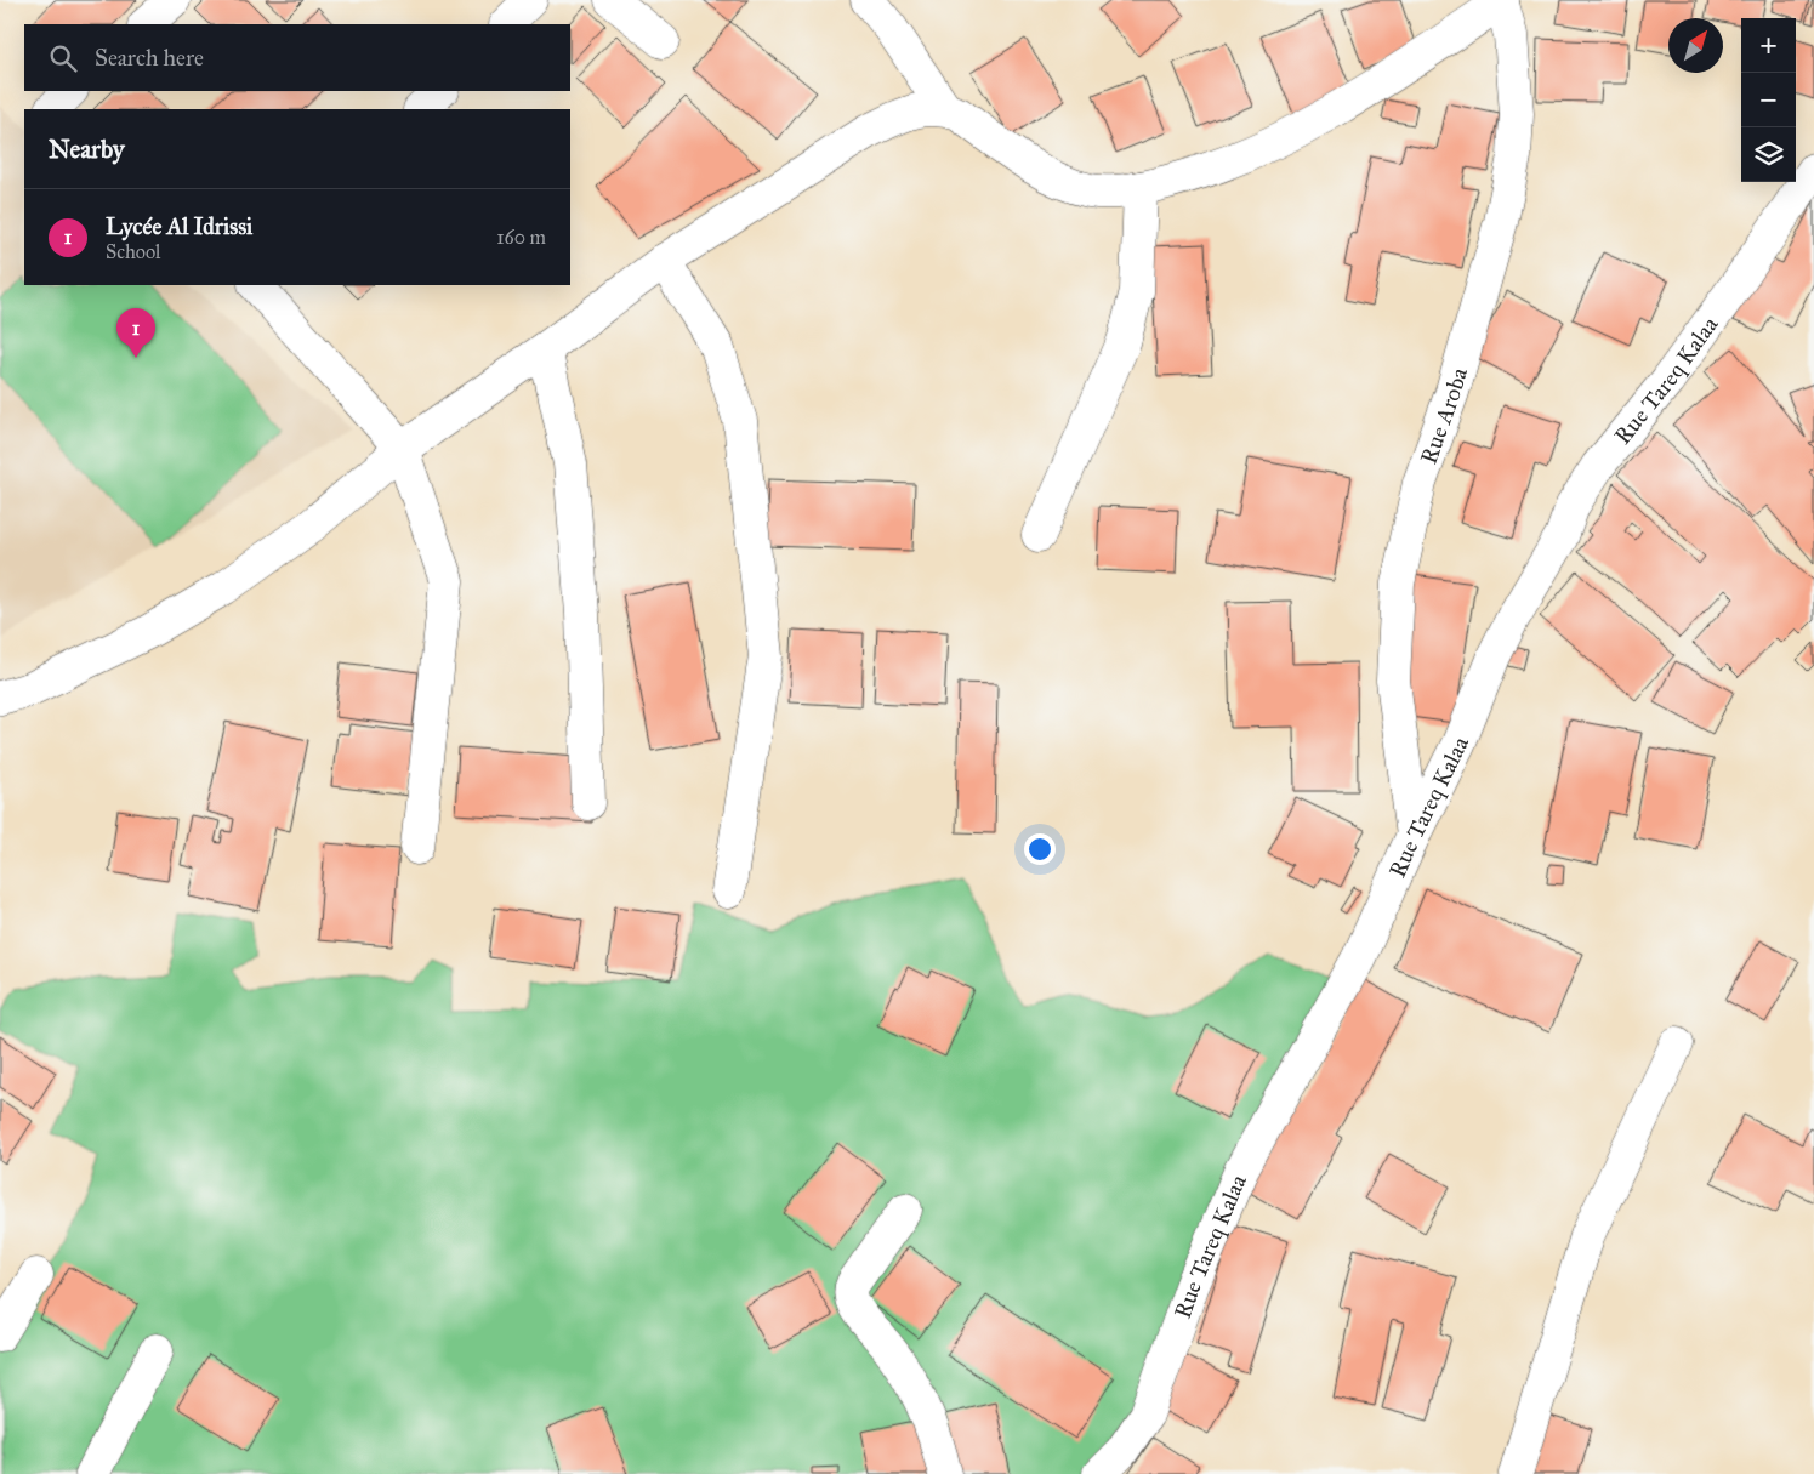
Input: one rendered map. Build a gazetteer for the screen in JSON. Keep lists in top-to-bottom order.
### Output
{
  "streets": {
    "street": ["Rue Tareq Kalaa", "Rue Aroba"]
  },
  "crossings": [
    ["Rue Tareq Kalaa", "Rue Aroba"]
  ],
  "north": "top right",
  "page": {
    "map_buttons": ["+", "−"],
    "search": "Search here",
    "heading": "Nearby",
    "list": [
      {
        "mark": "1",
        "name": "Lycée Al Idrissi",
        "note": "School",
        "value": "160 m"
      }
    ],
    "pins": "1"
  }
}
